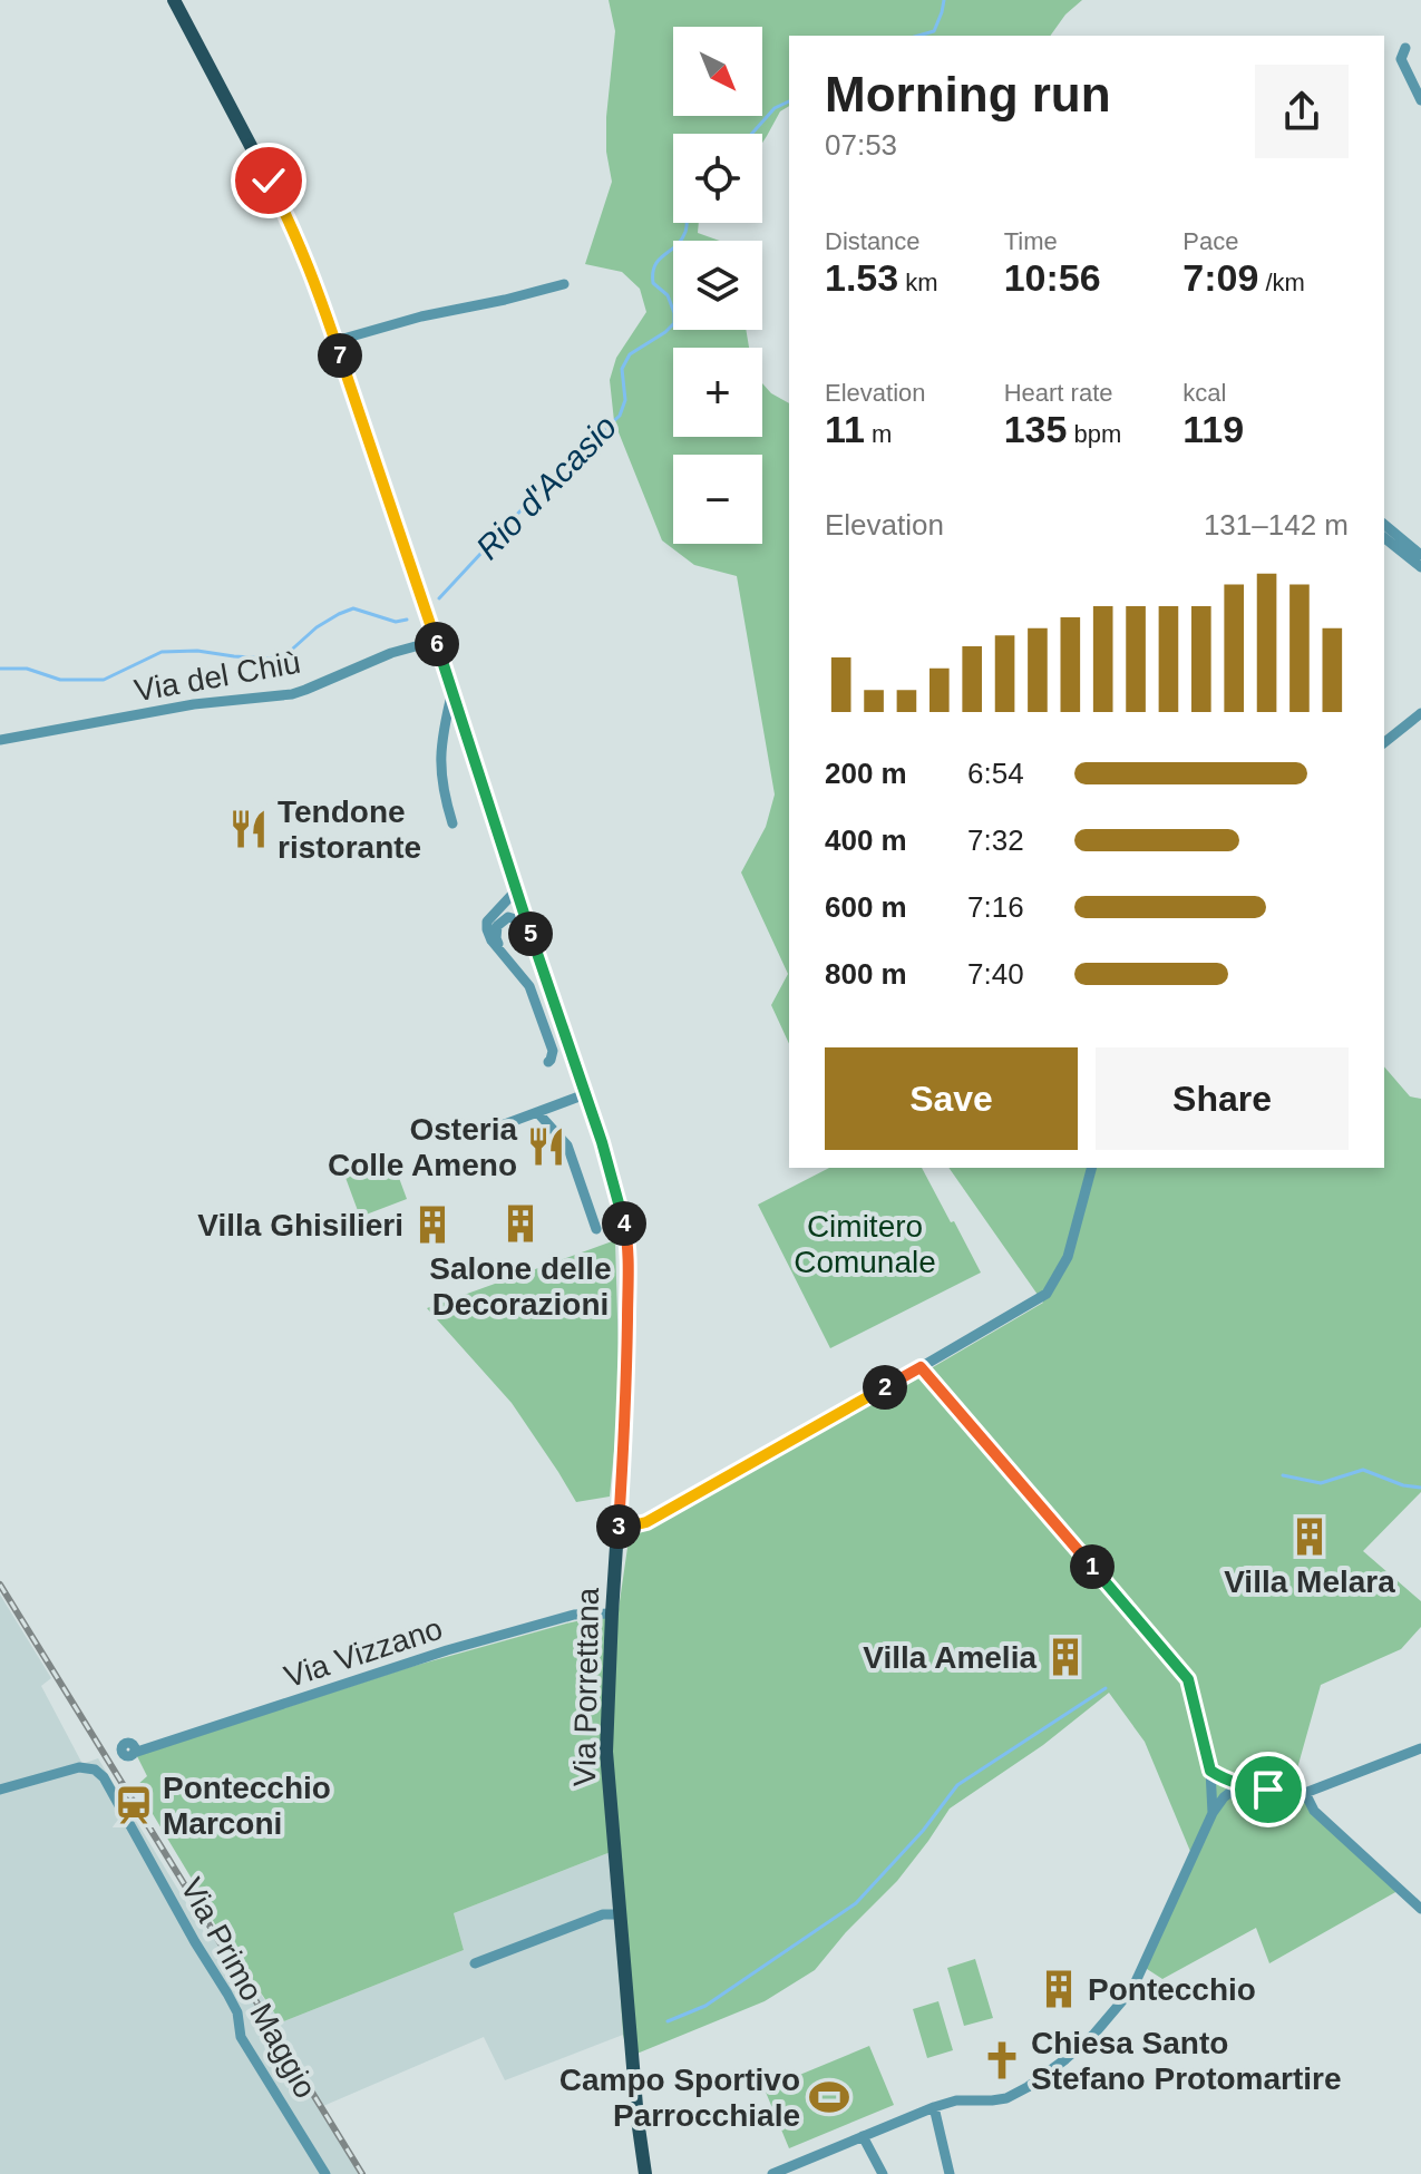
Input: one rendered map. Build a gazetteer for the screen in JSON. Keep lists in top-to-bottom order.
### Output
{
  "streets": {
    "main road": ["Via Porrettana"],
    "street": ["Via del Chiù", "Via Vizzano", "Via Primo Maggio"]
  },
  "crossings": [
    ["Via del Chiù", "Via Porrettana"],
    ["Via Vizzano", "Via Porrettana"]
  ],
  "water": ["Rio d'Acasio"],
  "parks": ["Cimitero Comunale"],
  "places": {
    "restaurant": ["Tendone ristorante", "Osteria Colle Ameno"],
    "building": [
      "Salone delle Decorazioni",
      "Villa Ghisilieri",
      "Villa Melara",
      "Villa Amelia",
      "Pontecchio"
    ],
    "station": ["Pontecchio Marconi"],
    "church": ["Chiesa Santo Stefano Protomartire"],
    "sports": ["Campo Sportivo Parrocchiale"]
  },
  "north": "bottom right",
  "page": {
    "map_buttons": ["+", "−"],
    "heading": ["Morning run", "07:53"],
    "stats": [
      ["Distance", "1.53 km"],
      ["Time", "10:56"],
      ["Pace", "7:09 /km"],
      ["Elevation", "11 m"],
      ["Heart rate", "135 bpm"],
      ["kcal", "119"]
    ],
    "pins": [
      "7",
      "6",
      "5",
      "4",
      "2",
      "3",
      "1"
    ],
    "chart": ["Elevation", "131–142 m"],
    "list": [
      {
        "name": "200 m",
        "note": "6:54"
      },
      {
        "name": "400 m",
        "note": "7:32"
      },
      {
        "name": "600 m",
        "note": "7:16"
      },
      {
        "name": "800 m",
        "note": "7:40"
      }
    ],
    "buttons": ["Save", "Share"]
  }
}
